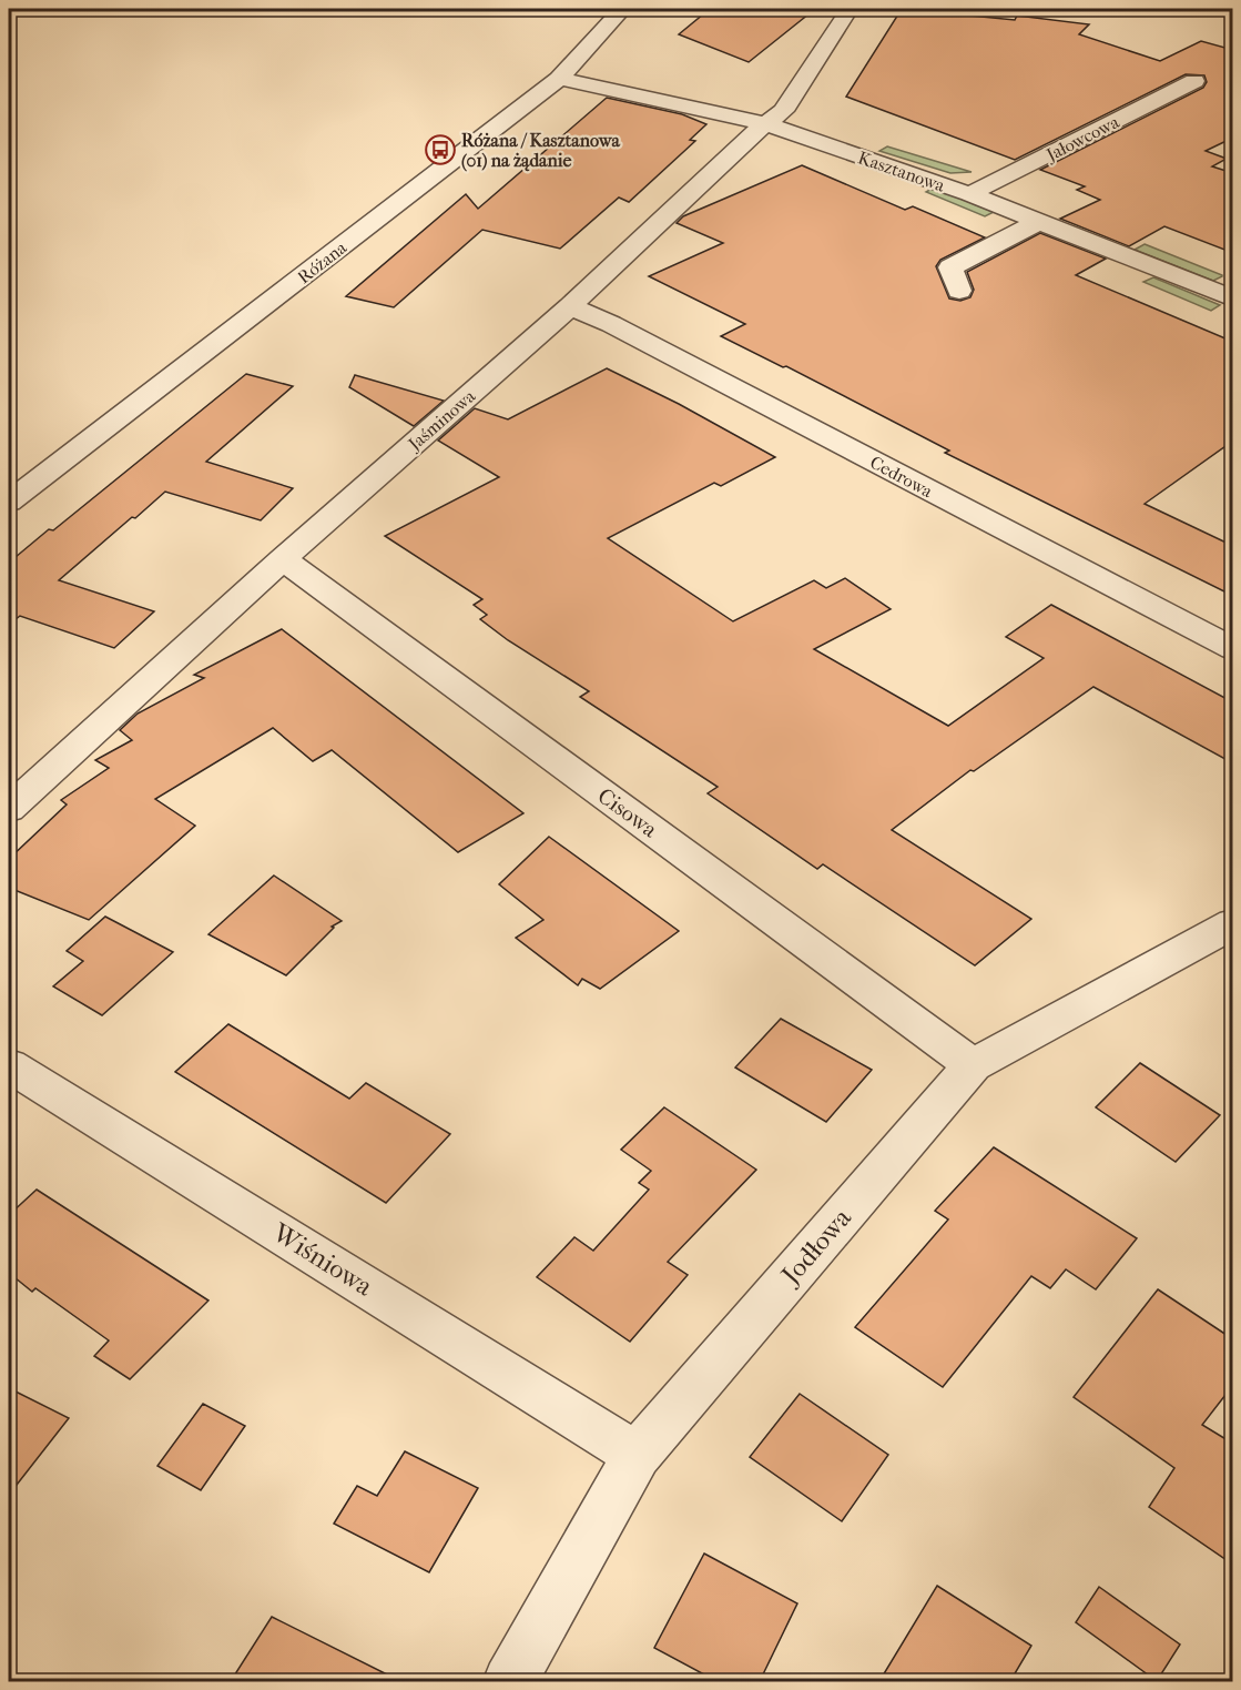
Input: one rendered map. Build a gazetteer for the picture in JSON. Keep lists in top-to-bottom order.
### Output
{
  "streets": {
    "street": [
      "Jałowcowa",
      "Kasztanowa",
      "Różana",
      "Jaśminowa",
      "Cedrowa",
      "Cisowa",
      "Jodłowa",
      "Wiśniowa"
    ]
  },
  "crossings": [
    ["Jałowcowa", "Kasztanowa"],
    ["Kasztanowa", "Różana"],
    ["Kasztanowa", "Jaśminowa"],
    ["Jaśminowa", "Cedrowa"],
    ["Jaśminowa", "Cisowa"],
    ["Cisowa", "Jodłowa"],
    ["Jodłowa", "Wiśniowa"]
  ],
  "places": {
    "bus stop": ["Różana / Kasztanowa (01) na żądanie"]
  }
}
